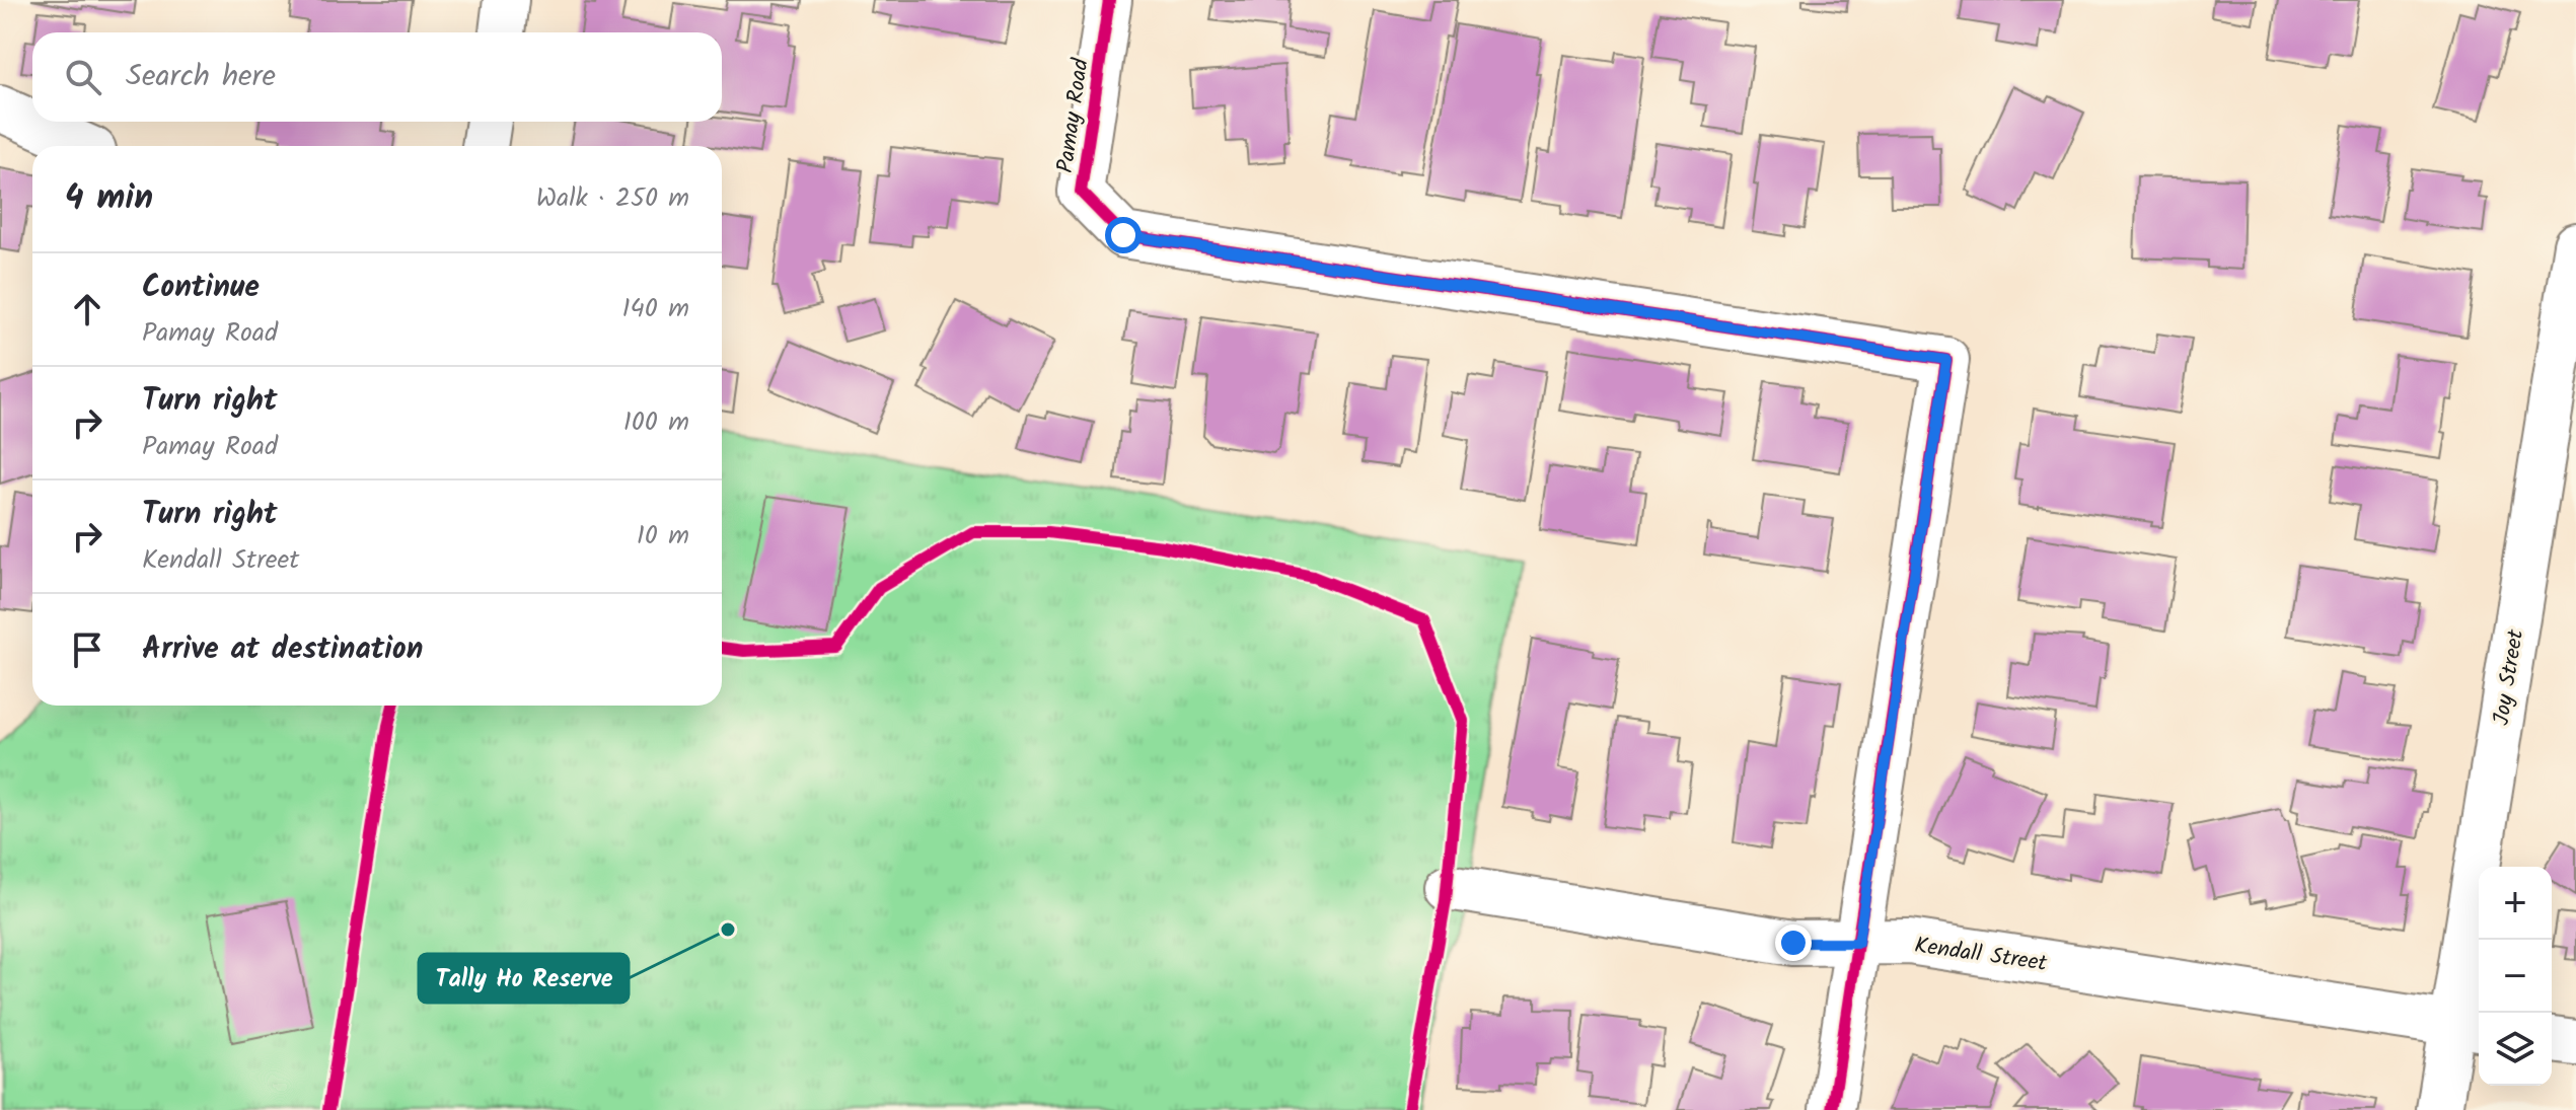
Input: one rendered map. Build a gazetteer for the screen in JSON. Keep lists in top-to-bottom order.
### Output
{
  "streets": {
    "street": ["Pamay Road", "Joy Street", "Kendall Street"]
  },
  "crossings": [
    ["Pamay Road", "Kendall Street"],
    ["Joy Street", "Kendall Street"]
  ],
  "places": ["Tally Ho Reserve"],
  "page": {
    "search": "Search here",
    "heading": ["4 min", "Walk · 250 m"],
    "list": [
      ["Continue", "Pamay Road", "140 m"],
      ["Turn right", "Pamay Road", "100 m"],
      ["Turn right", "Kendall Street", "10 m"],
      "Arrive at destination"
    ],
    "map_buttons": ["+", "−"]
  }
}
